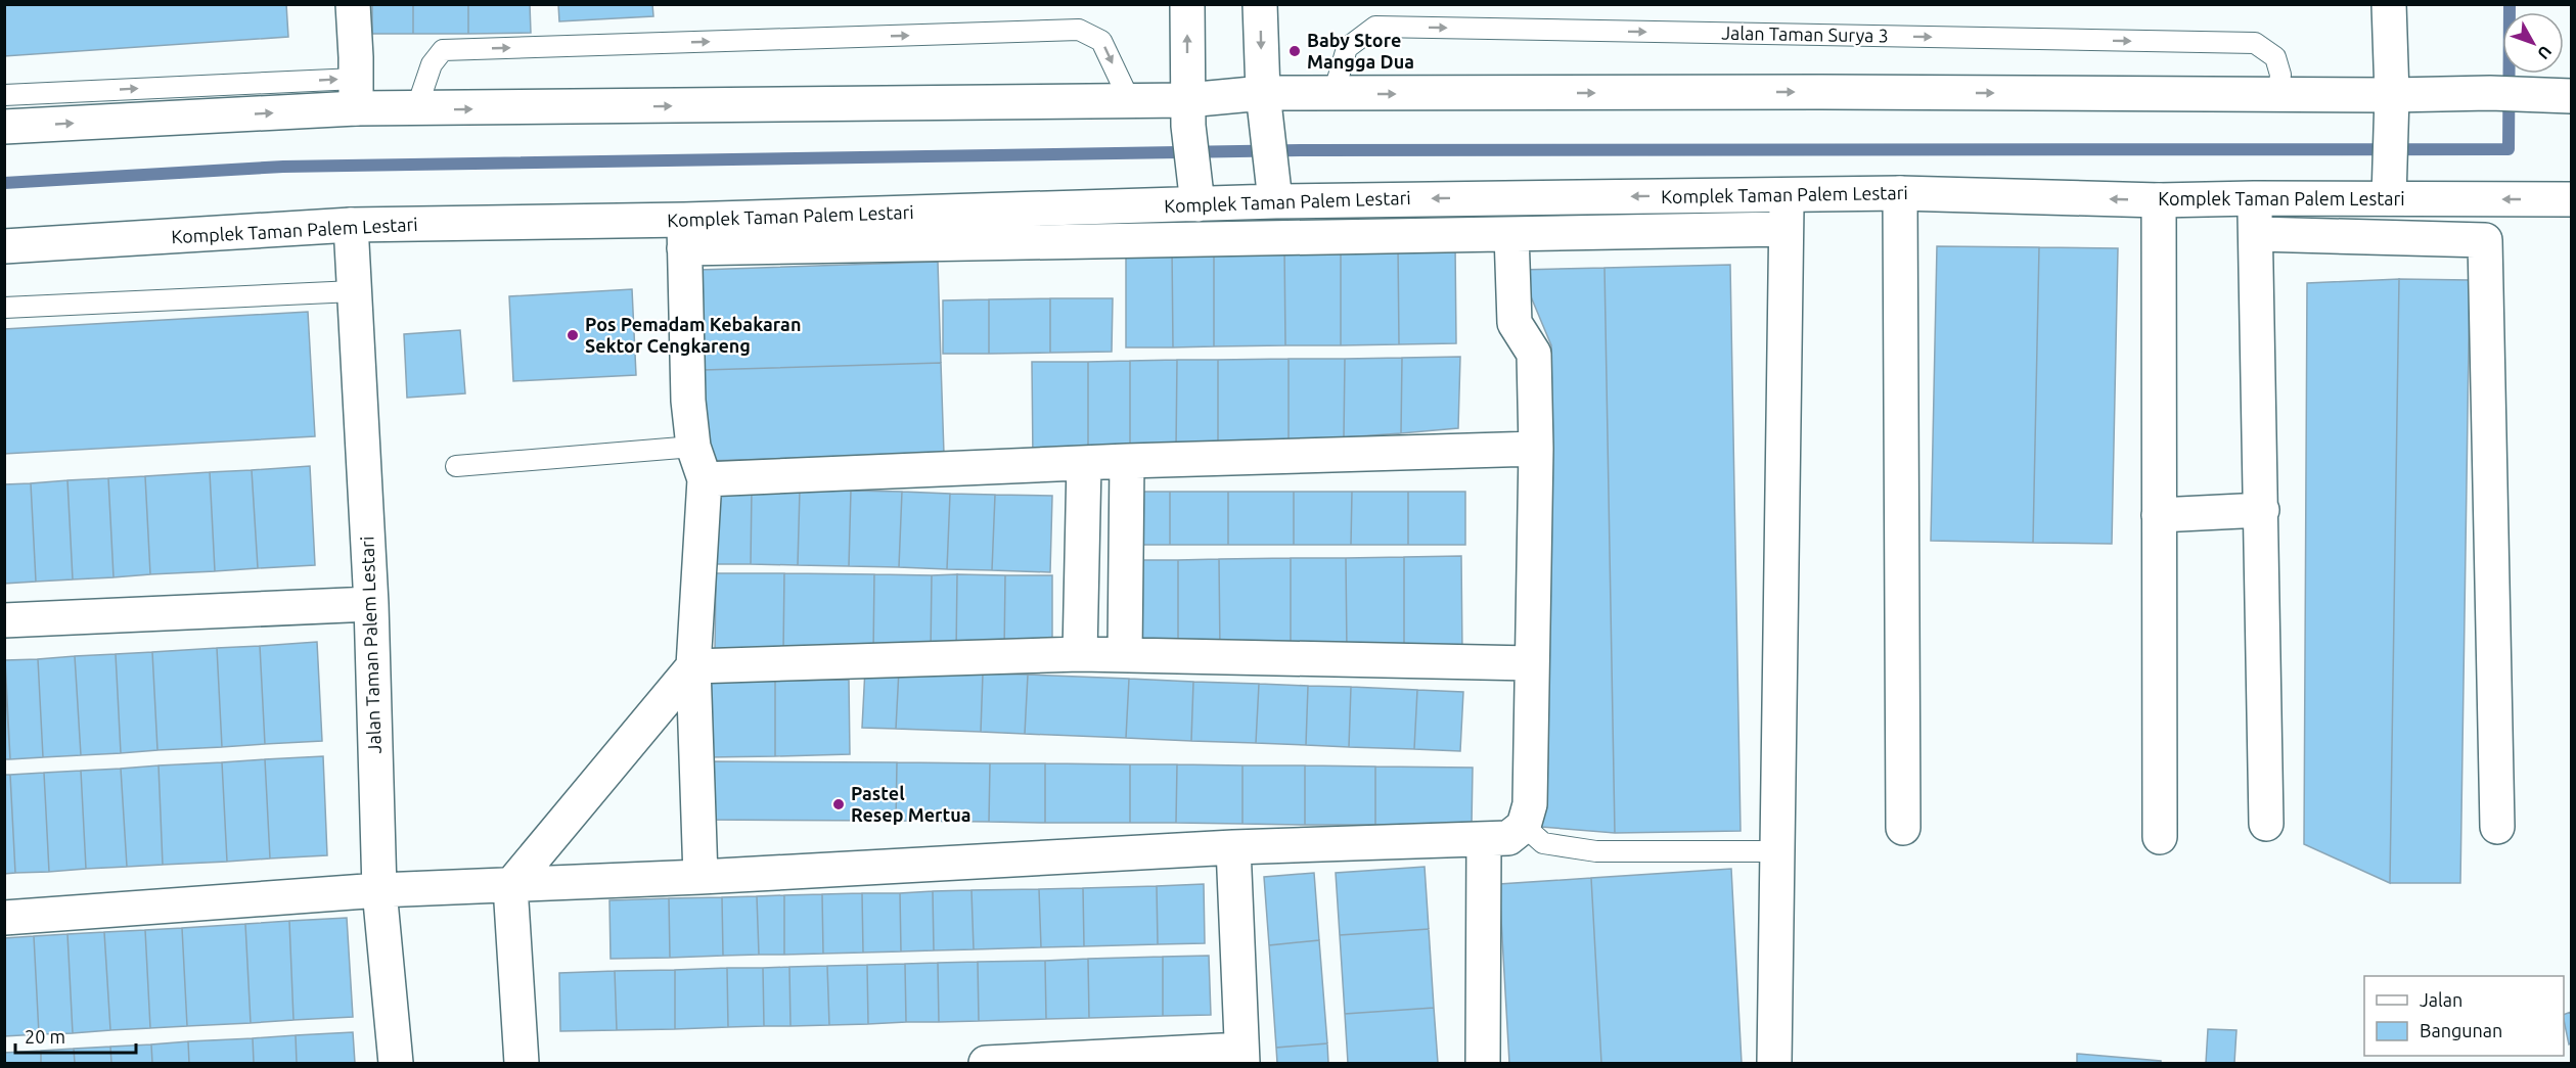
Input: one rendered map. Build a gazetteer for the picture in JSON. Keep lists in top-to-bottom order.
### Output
{
  "streets": {
    "street": ["Komplek Taman Palem Lestari", "Jalan Taman Palem Lestari"],
    "lane": ["Jalan Taman Surya 3"]
  },
  "crossings": [
    ["Komplek Taman Palem Lestari", "Jalan Taman Palem Lestari"]
  ],
  "one_way": ["Jalan Taman Surya 3"],
  "places": ["Baby Store Mangga Dua", "Pos Pemadam Kebakaran Sektor Cengkareng", "Pastel Resep Mertua"],
  "legend": ["Jalan", "Bangunan"],
  "scale_bar": "20 m",
  "north": "bottom right"
}
